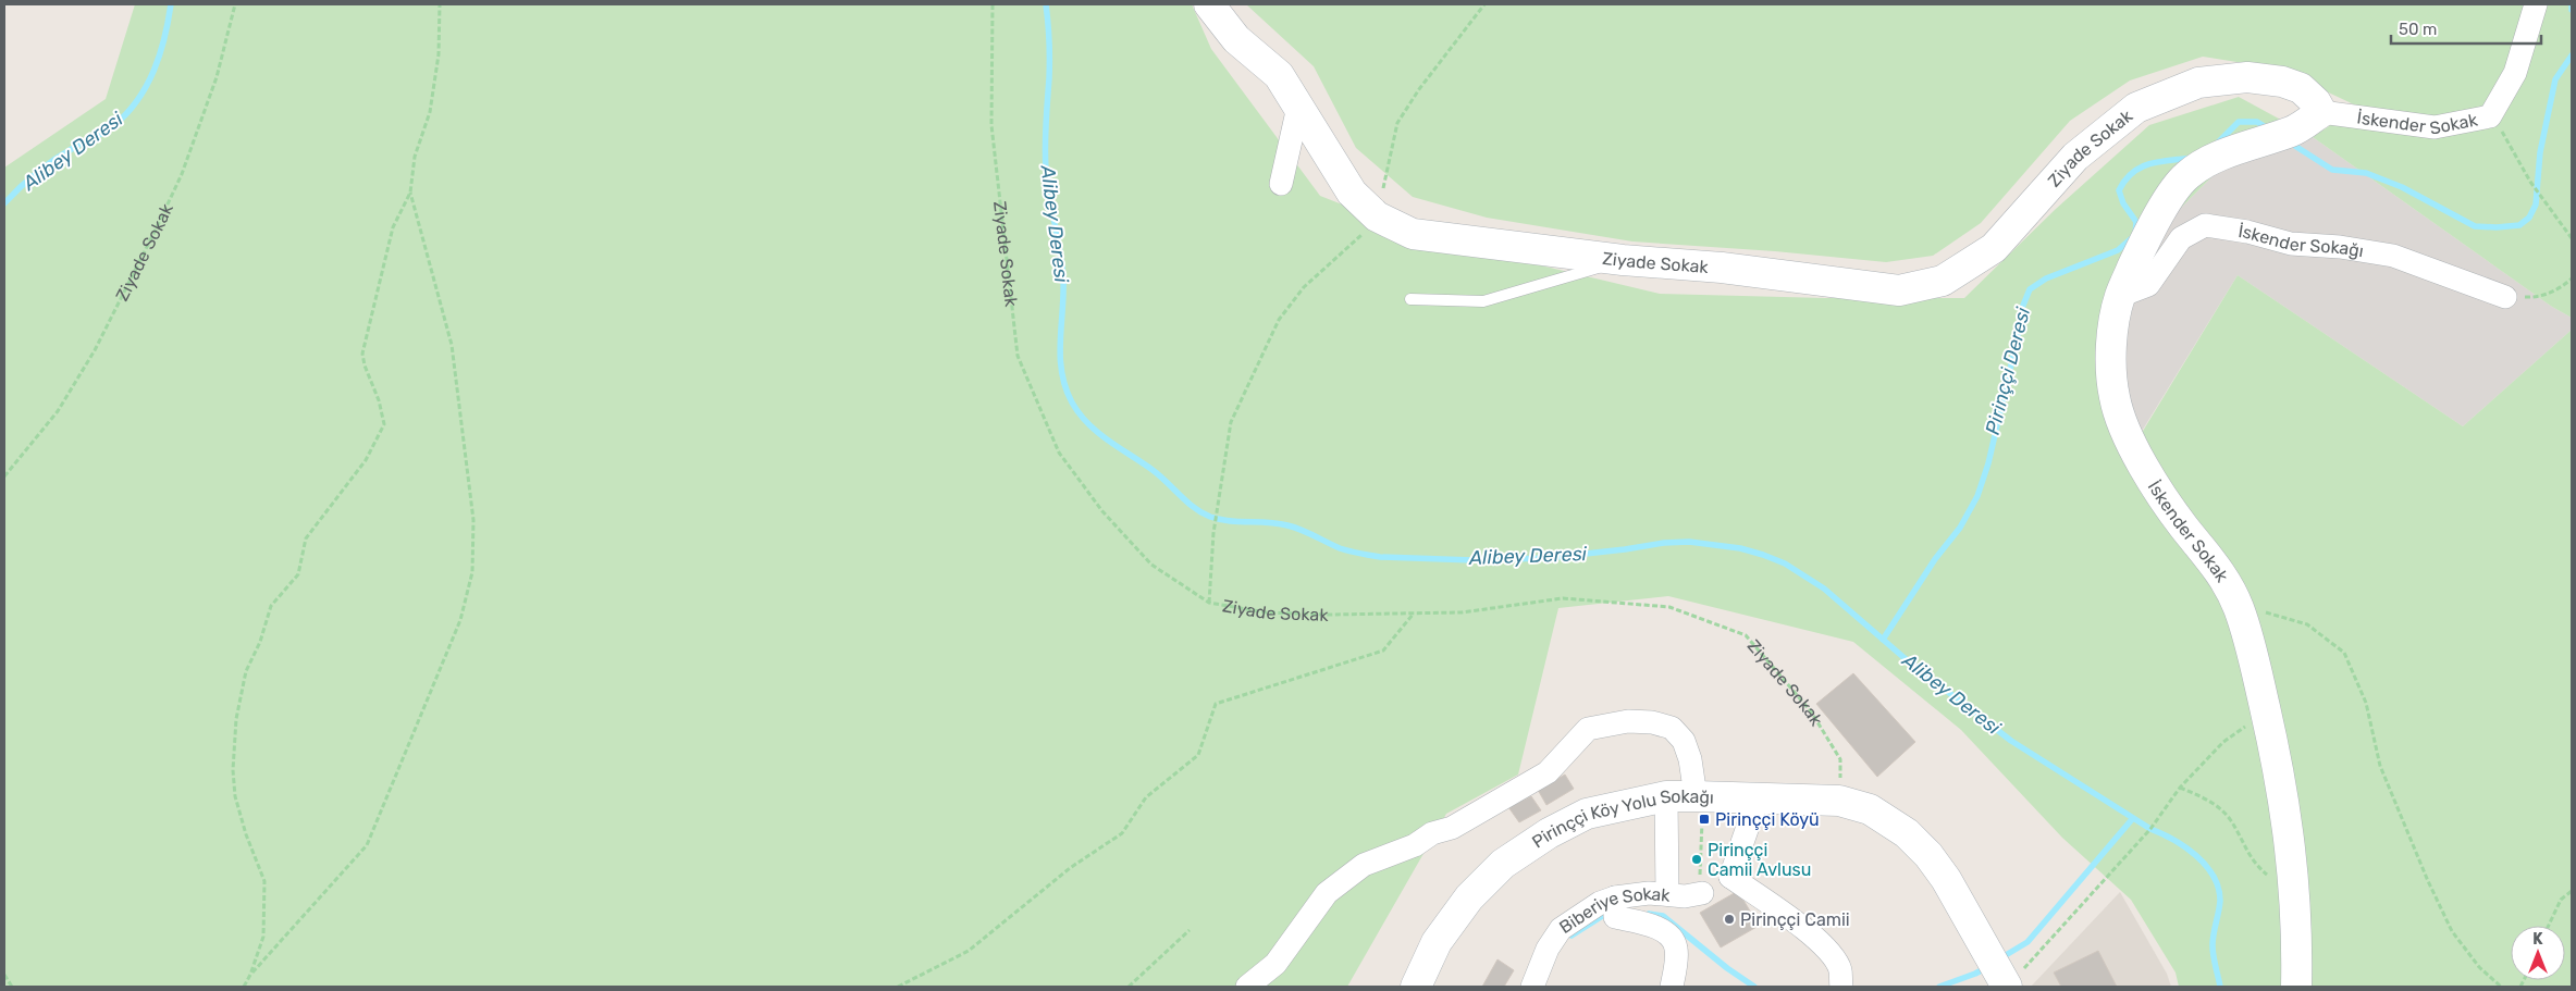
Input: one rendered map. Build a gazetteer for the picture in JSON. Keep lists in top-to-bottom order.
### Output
{
  "streets": {
    "street": [
      "İskender Sokak",
      "Ziyade Sokak",
      "İskender Sokağı",
      "Pirinççi Köy Yolu Sokağı",
      "Biberiye Sokak"
    ]
  },
  "crossings": [
    ["İskender Sokak", "Ziyade Sokak"],
    ["İskender Sokak", "İskender Sokağı"],
    ["Ziyade Sokak", "Pirinççi Köy Yolu Sokağı"]
  ],
  "water": ["Alibey Deresi", "Pirinççi Deresi"],
  "places": {
    "transit": ["Pirinççi Köyü"],
    "other": ["Pirinççi Camii Avlusu", "Pirinççi Camii"]
  },
  "scale_bar": "50 m",
  "north": "top"
}
